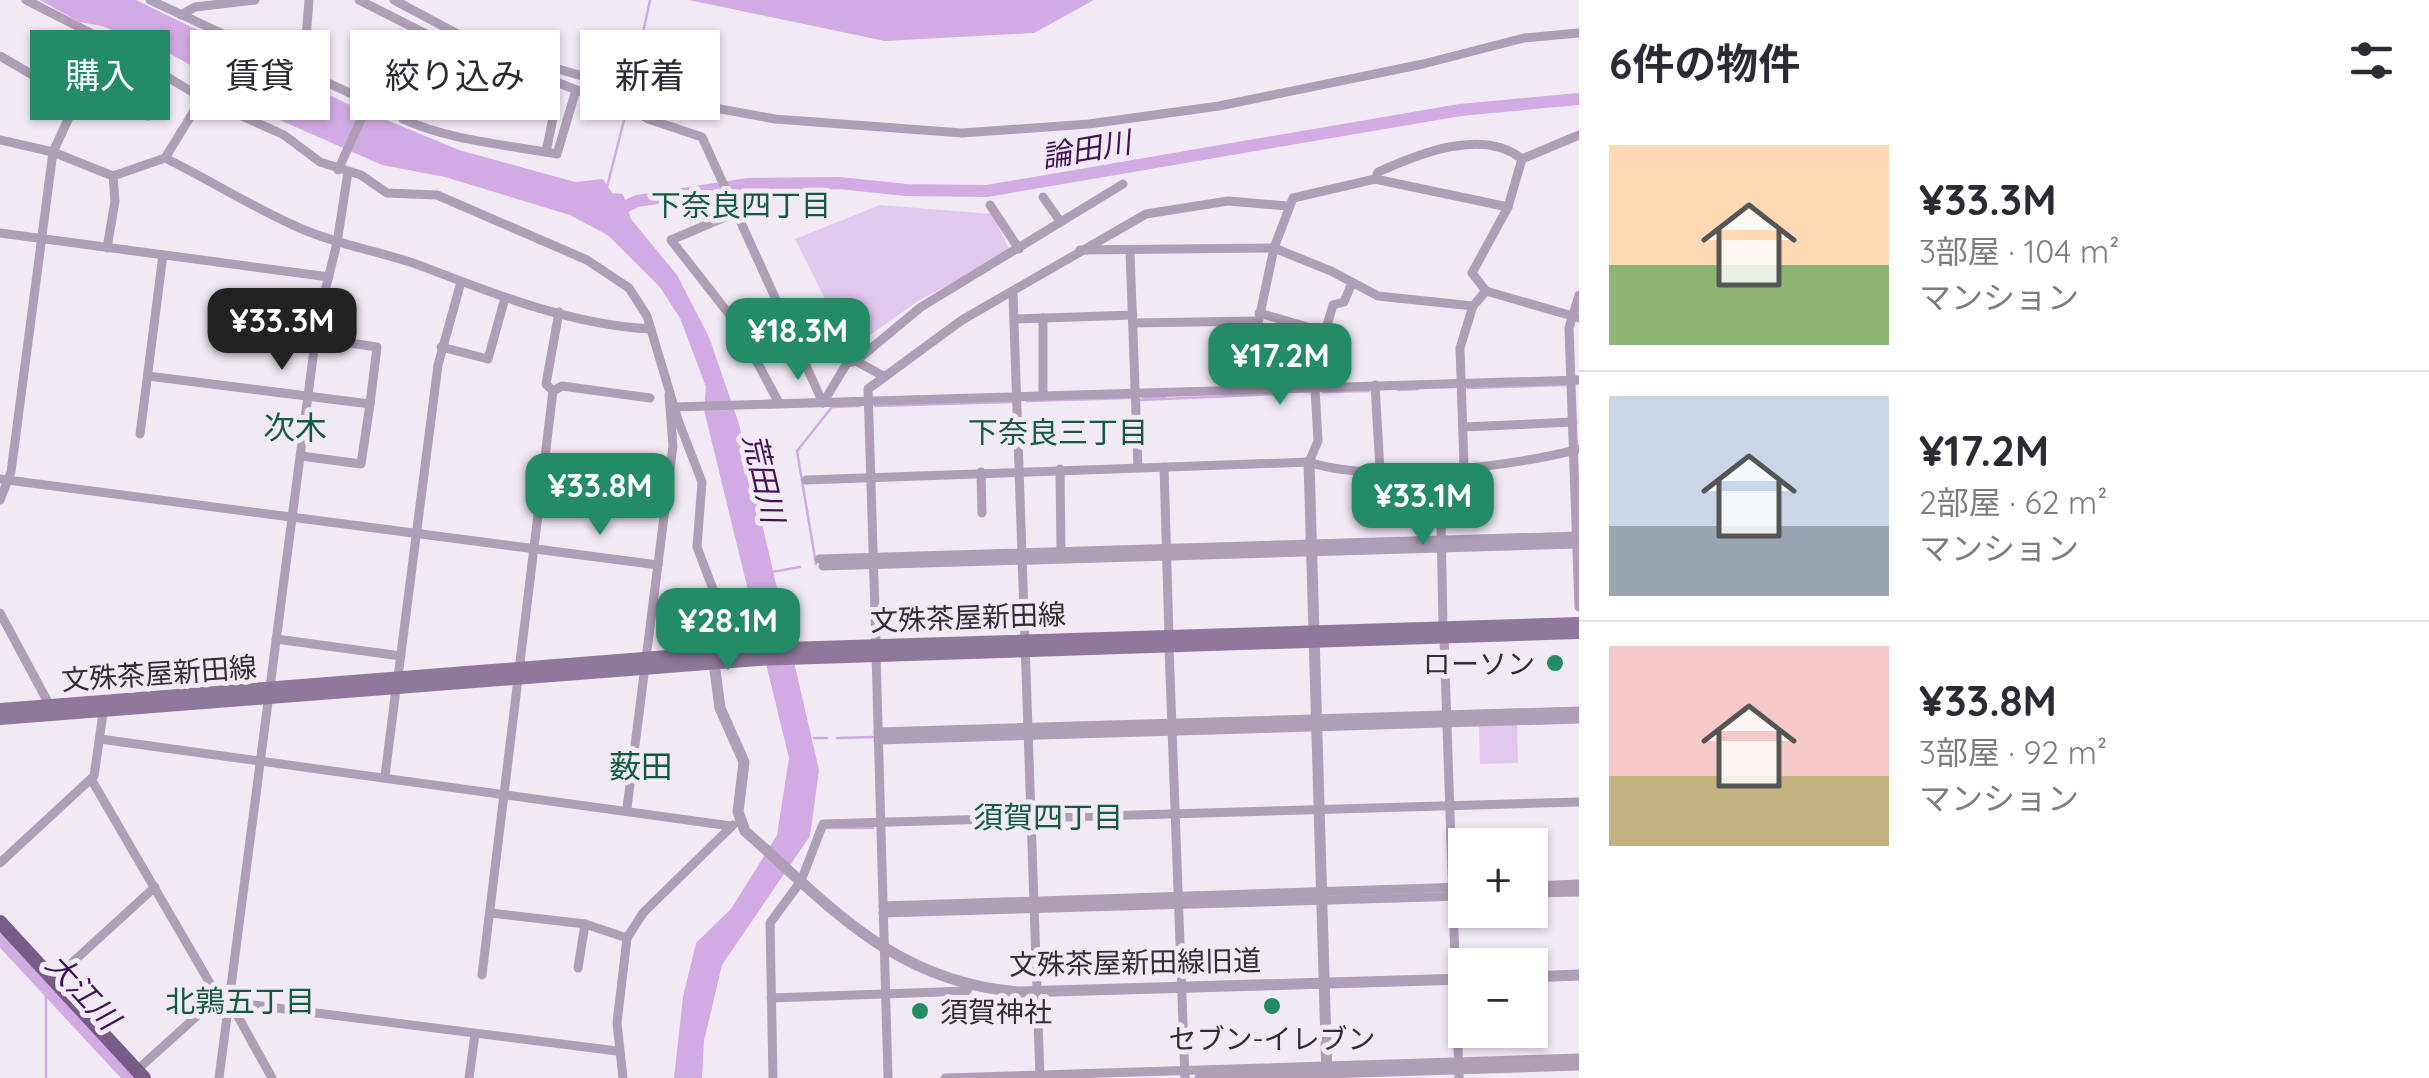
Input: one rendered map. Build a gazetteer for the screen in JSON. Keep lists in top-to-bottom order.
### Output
{
  "streets": {
    "main road": ["文殊茶屋新田線"],
    "street": ["文殊茶屋新田線旧道"]
  },
  "districts": [
    "下奈良四丁目",
    "次木",
    "下奈良三丁目",
    "薮田",
    "須賀四丁目",
    "北鶉五丁目"
  ],
  "water": ["論田川", "荒田川", "大江川"],
  "places": ["ローソン", "セブン-イレブン", "須賀神社"],
  "page": {
    "heading": "6件の物件",
    "chip": [
      "購入",
      "賃貸",
      "絞り込み",
      "新着"
    ],
    "list": [
      {
        "name": "¥33.3M",
        "note": "3部屋 · 104 m² · マンション"
      },
      {
        "name": "¥17.2M",
        "note": "2部屋 · 62 m² · マンション"
      },
      {
        "name": "¥33.8M",
        "note": "3部屋 · 92 m² · マンション"
      }
    ],
    "price": [
      "¥33.3M",
      "¥18.3M",
      "¥17.2M",
      "¥33.8M",
      "¥33.1M",
      "¥28.1M"
    ],
    "map_buttons": ["+", "−"]
  }
}
